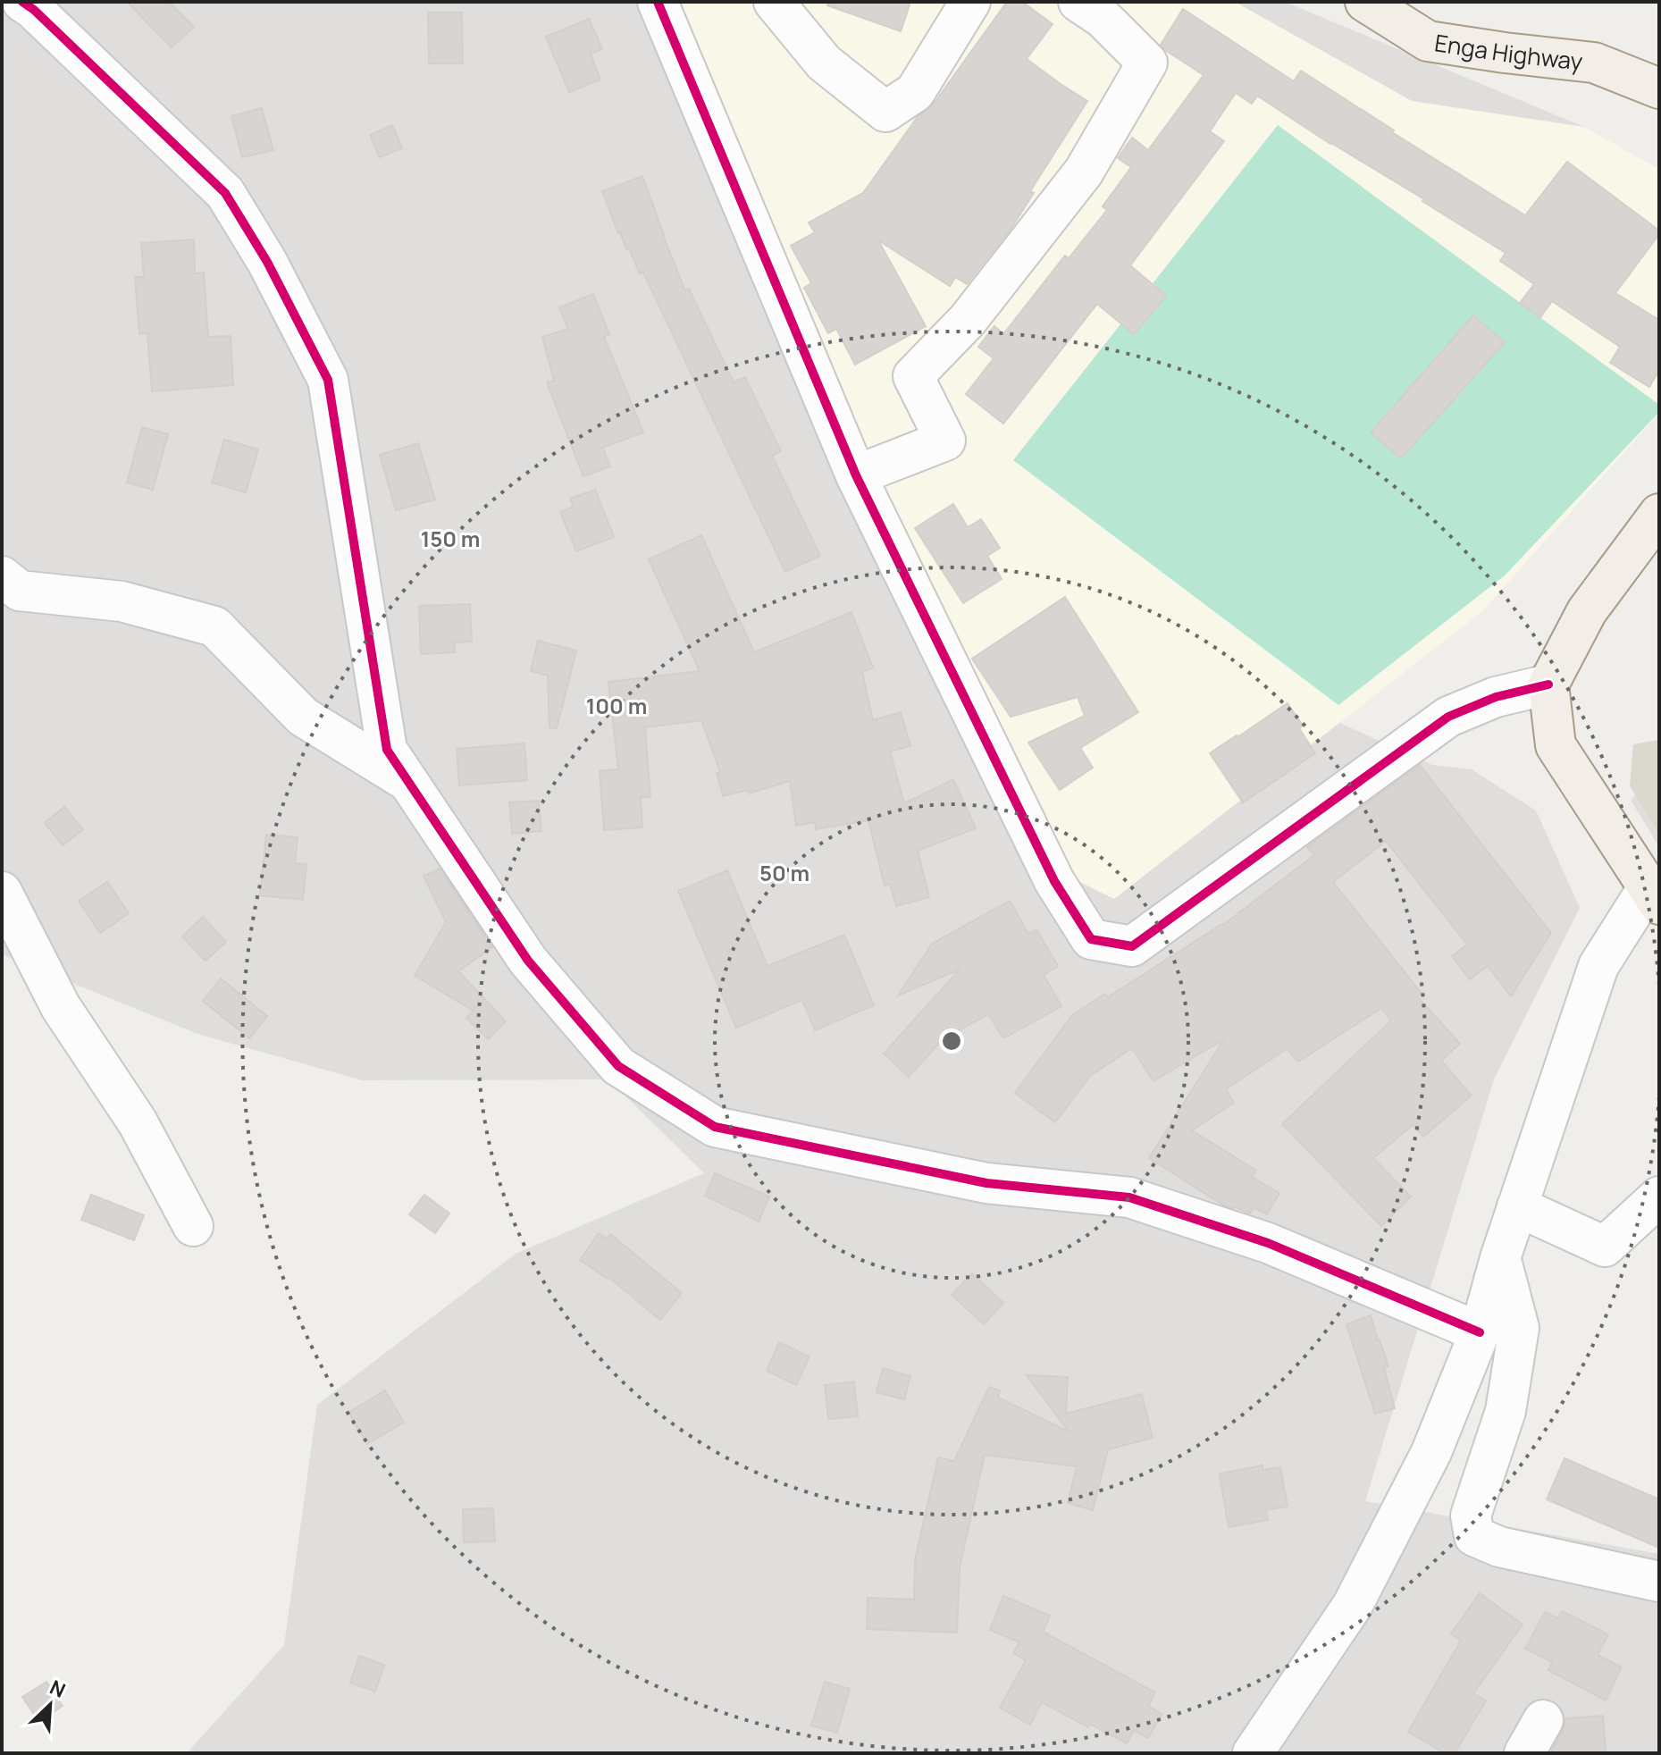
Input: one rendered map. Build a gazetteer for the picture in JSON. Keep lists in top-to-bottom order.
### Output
{
  "streets": {
    "main road": ["Enga Highway"]
  },
  "north": "top right",
  "rings": ["150 m", "100 m", "50 m"]
}
